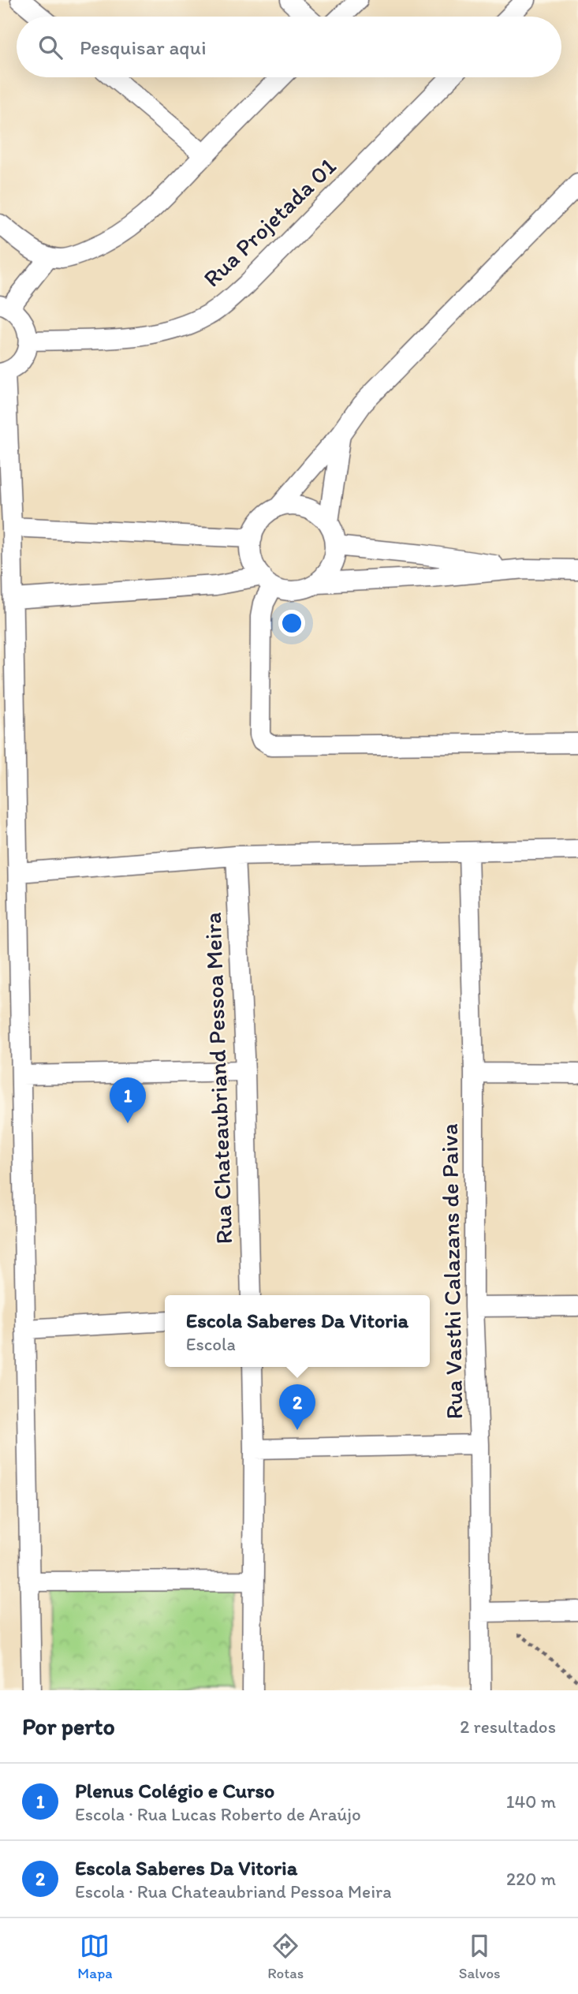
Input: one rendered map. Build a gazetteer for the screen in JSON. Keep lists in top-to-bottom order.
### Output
{
  "streets": {
    "street": ["Rua Projetada 01", "Rua Chateaubriand Pessoa Meira", "Rua Vasthi Calazans de Paiva"]
  },
  "page": {
    "search": "Pesquisar aqui",
    "pins": ["1", "2"],
    "popup": ["Escola Saberes Da Vitoria", "Escola"],
    "heading": ["Por perto", "2 resultados"],
    "list": [
      {
        "mark": "1",
        "name": "Plenus Colégio e Curso",
        "note": "Escola · Rua Lucas Roberto de Araújo",
        "value": "140 m"
      },
      {
        "mark": "2",
        "name": "Escola Saberes Da Vitoria",
        "note": "Escola · Rua Chateaubriand Pessoa Meira",
        "value": "220 m"
      }
    ],
    "nav": ["Mapa", "Rotas", "Salvos"]
  }
}
